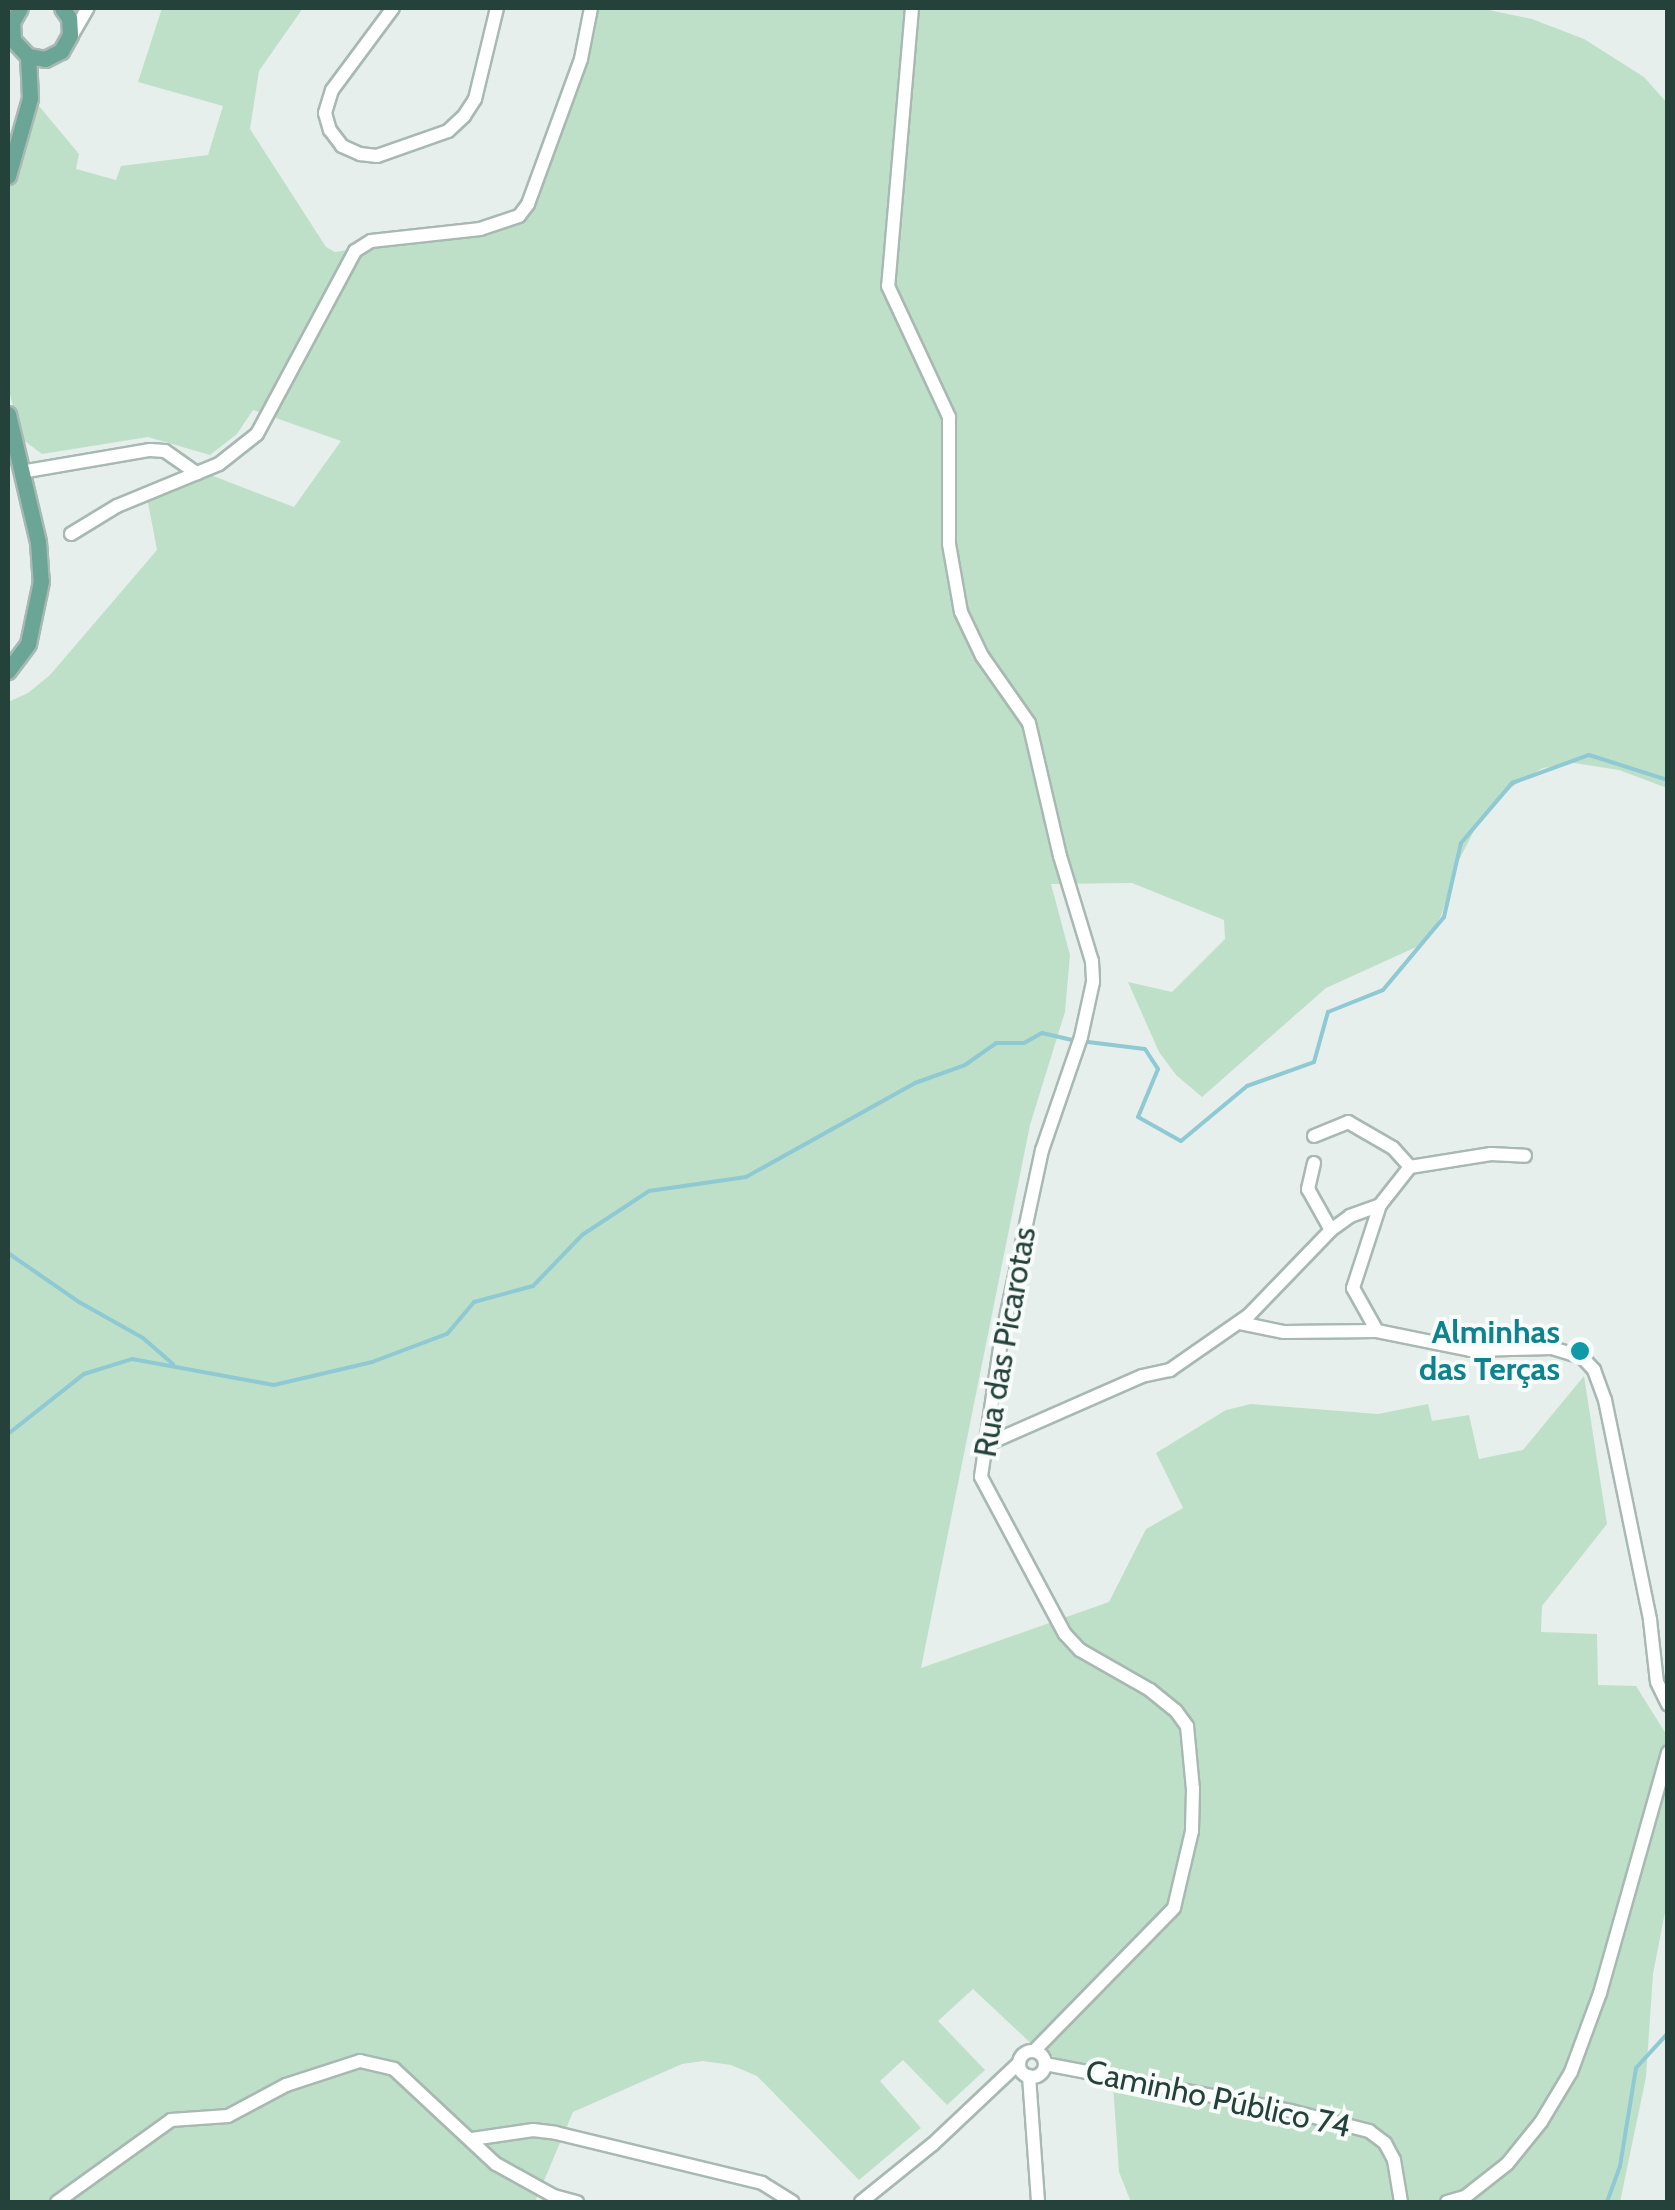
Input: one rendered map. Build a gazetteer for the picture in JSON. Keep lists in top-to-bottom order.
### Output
{
  "streets": {
    "street": ["Rua das Picarotas", "Caminho Público 74"]
  },
  "crossings": [
    ["Rua das Picarotas", "Caminho Público 74"]
  ],
  "places": ["Alminhas das Terças"]
}
